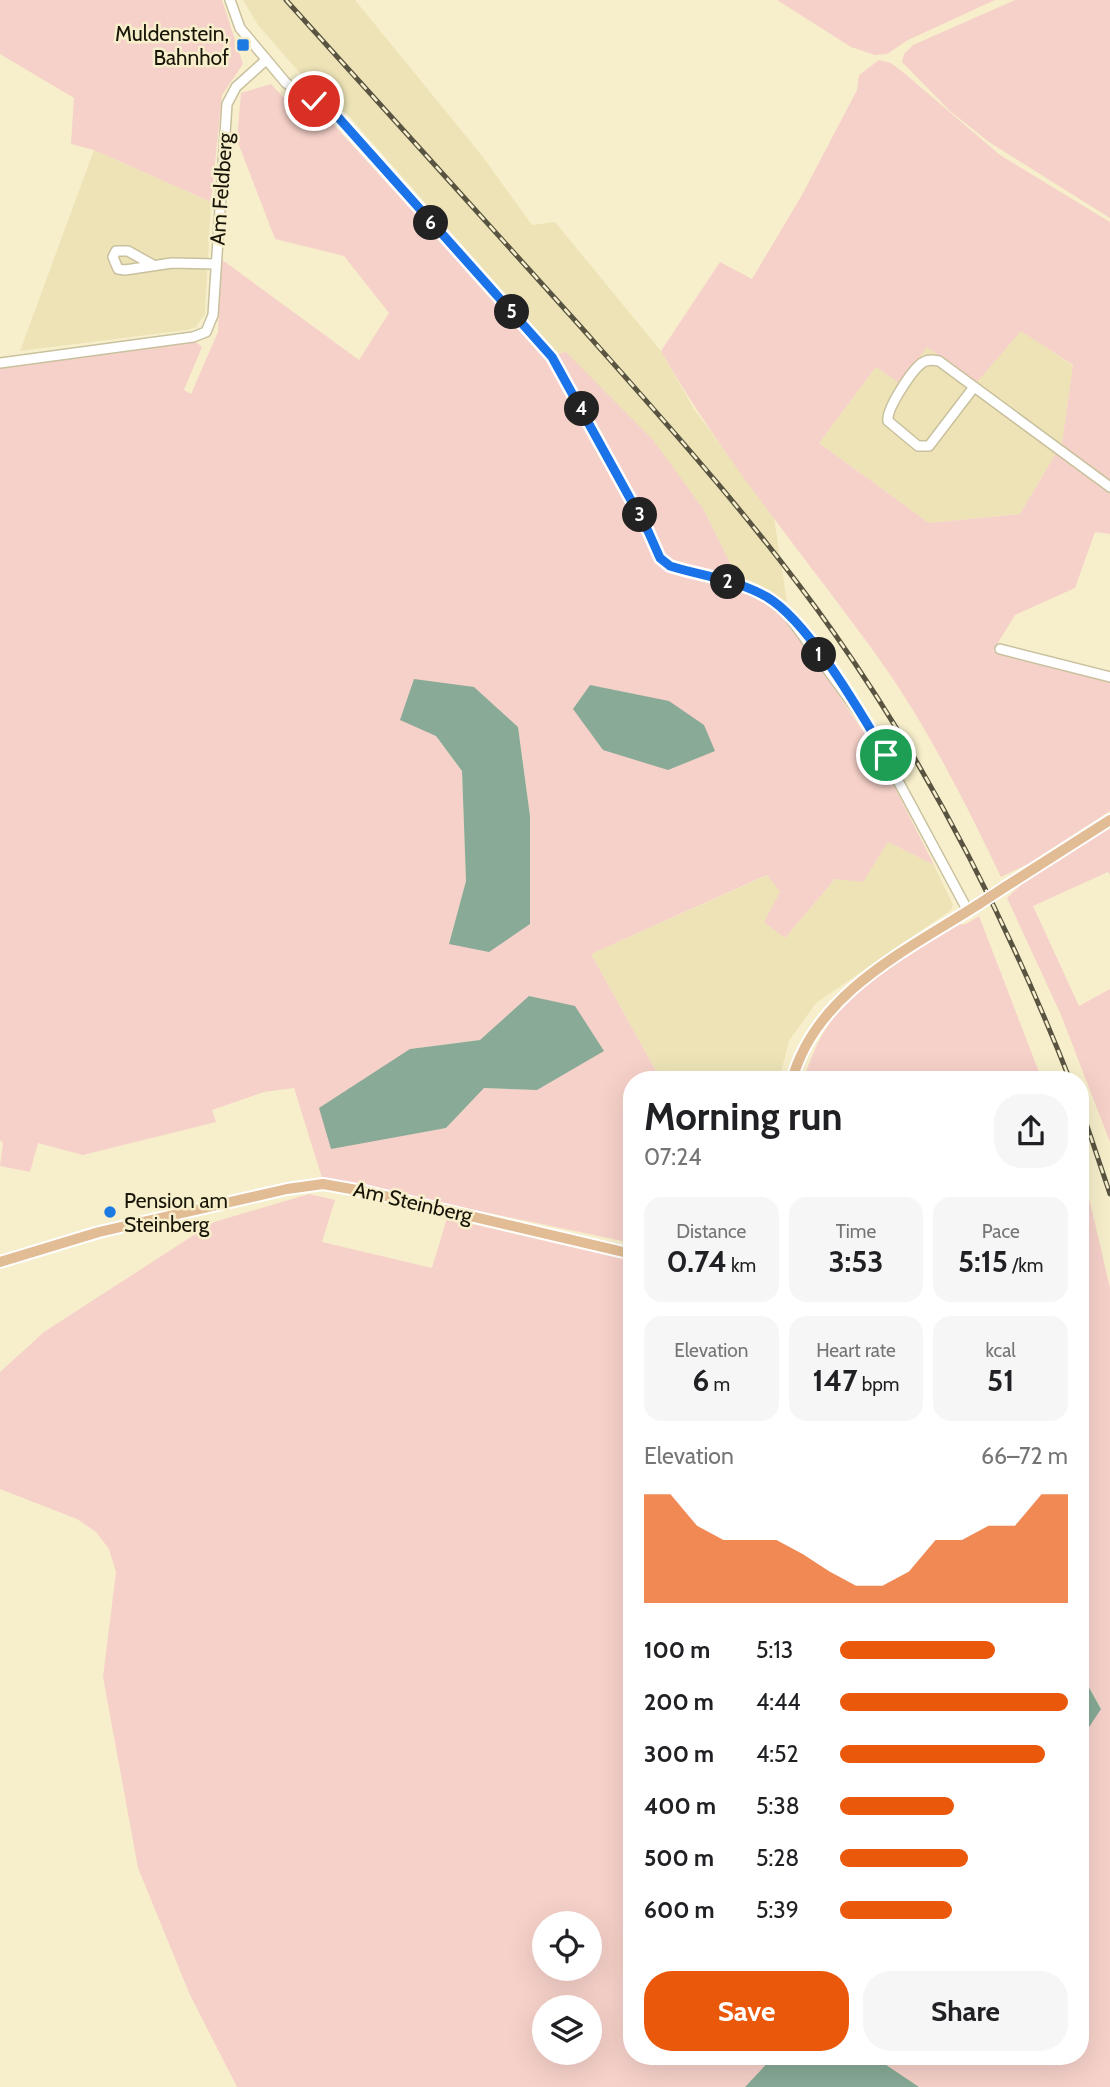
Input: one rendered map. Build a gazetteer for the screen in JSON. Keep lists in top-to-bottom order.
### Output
{
  "streets": {
    "main road": ["Am Steinberg"],
    "street": ["Am Feldberg"]
  },
  "places": {
    "transit": ["Muldenstein, Bahnhof"],
    "other": ["Pension am Steinberg"]
  },
  "page": {
    "pins": [
      "6",
      "5",
      "4",
      "3",
      "2",
      "1"
    ],
    "heading": ["Morning run", "07:24"],
    "stats": [
      ["Distance", "0.74 km"],
      ["Time", "3:53"],
      ["Pace", "5:15 /km"],
      ["Elevation", "6 m"],
      ["Heart rate", "147 bpm"],
      ["kcal", "51"]
    ],
    "chart": ["Elevation", "66–72 m"],
    "list": [
      {
        "name": "100 m",
        "note": "5:13"
      },
      {
        "name": "200 m",
        "note": "4:44"
      },
      {
        "name": "300 m",
        "note": "4:52"
      },
      {
        "name": "400 m",
        "note": "5:38"
      },
      {
        "name": "500 m",
        "note": "5:28"
      },
      {
        "name": "600 m",
        "note": "5:39"
      }
    ],
    "buttons": ["Save", "Share"]
  }
}
